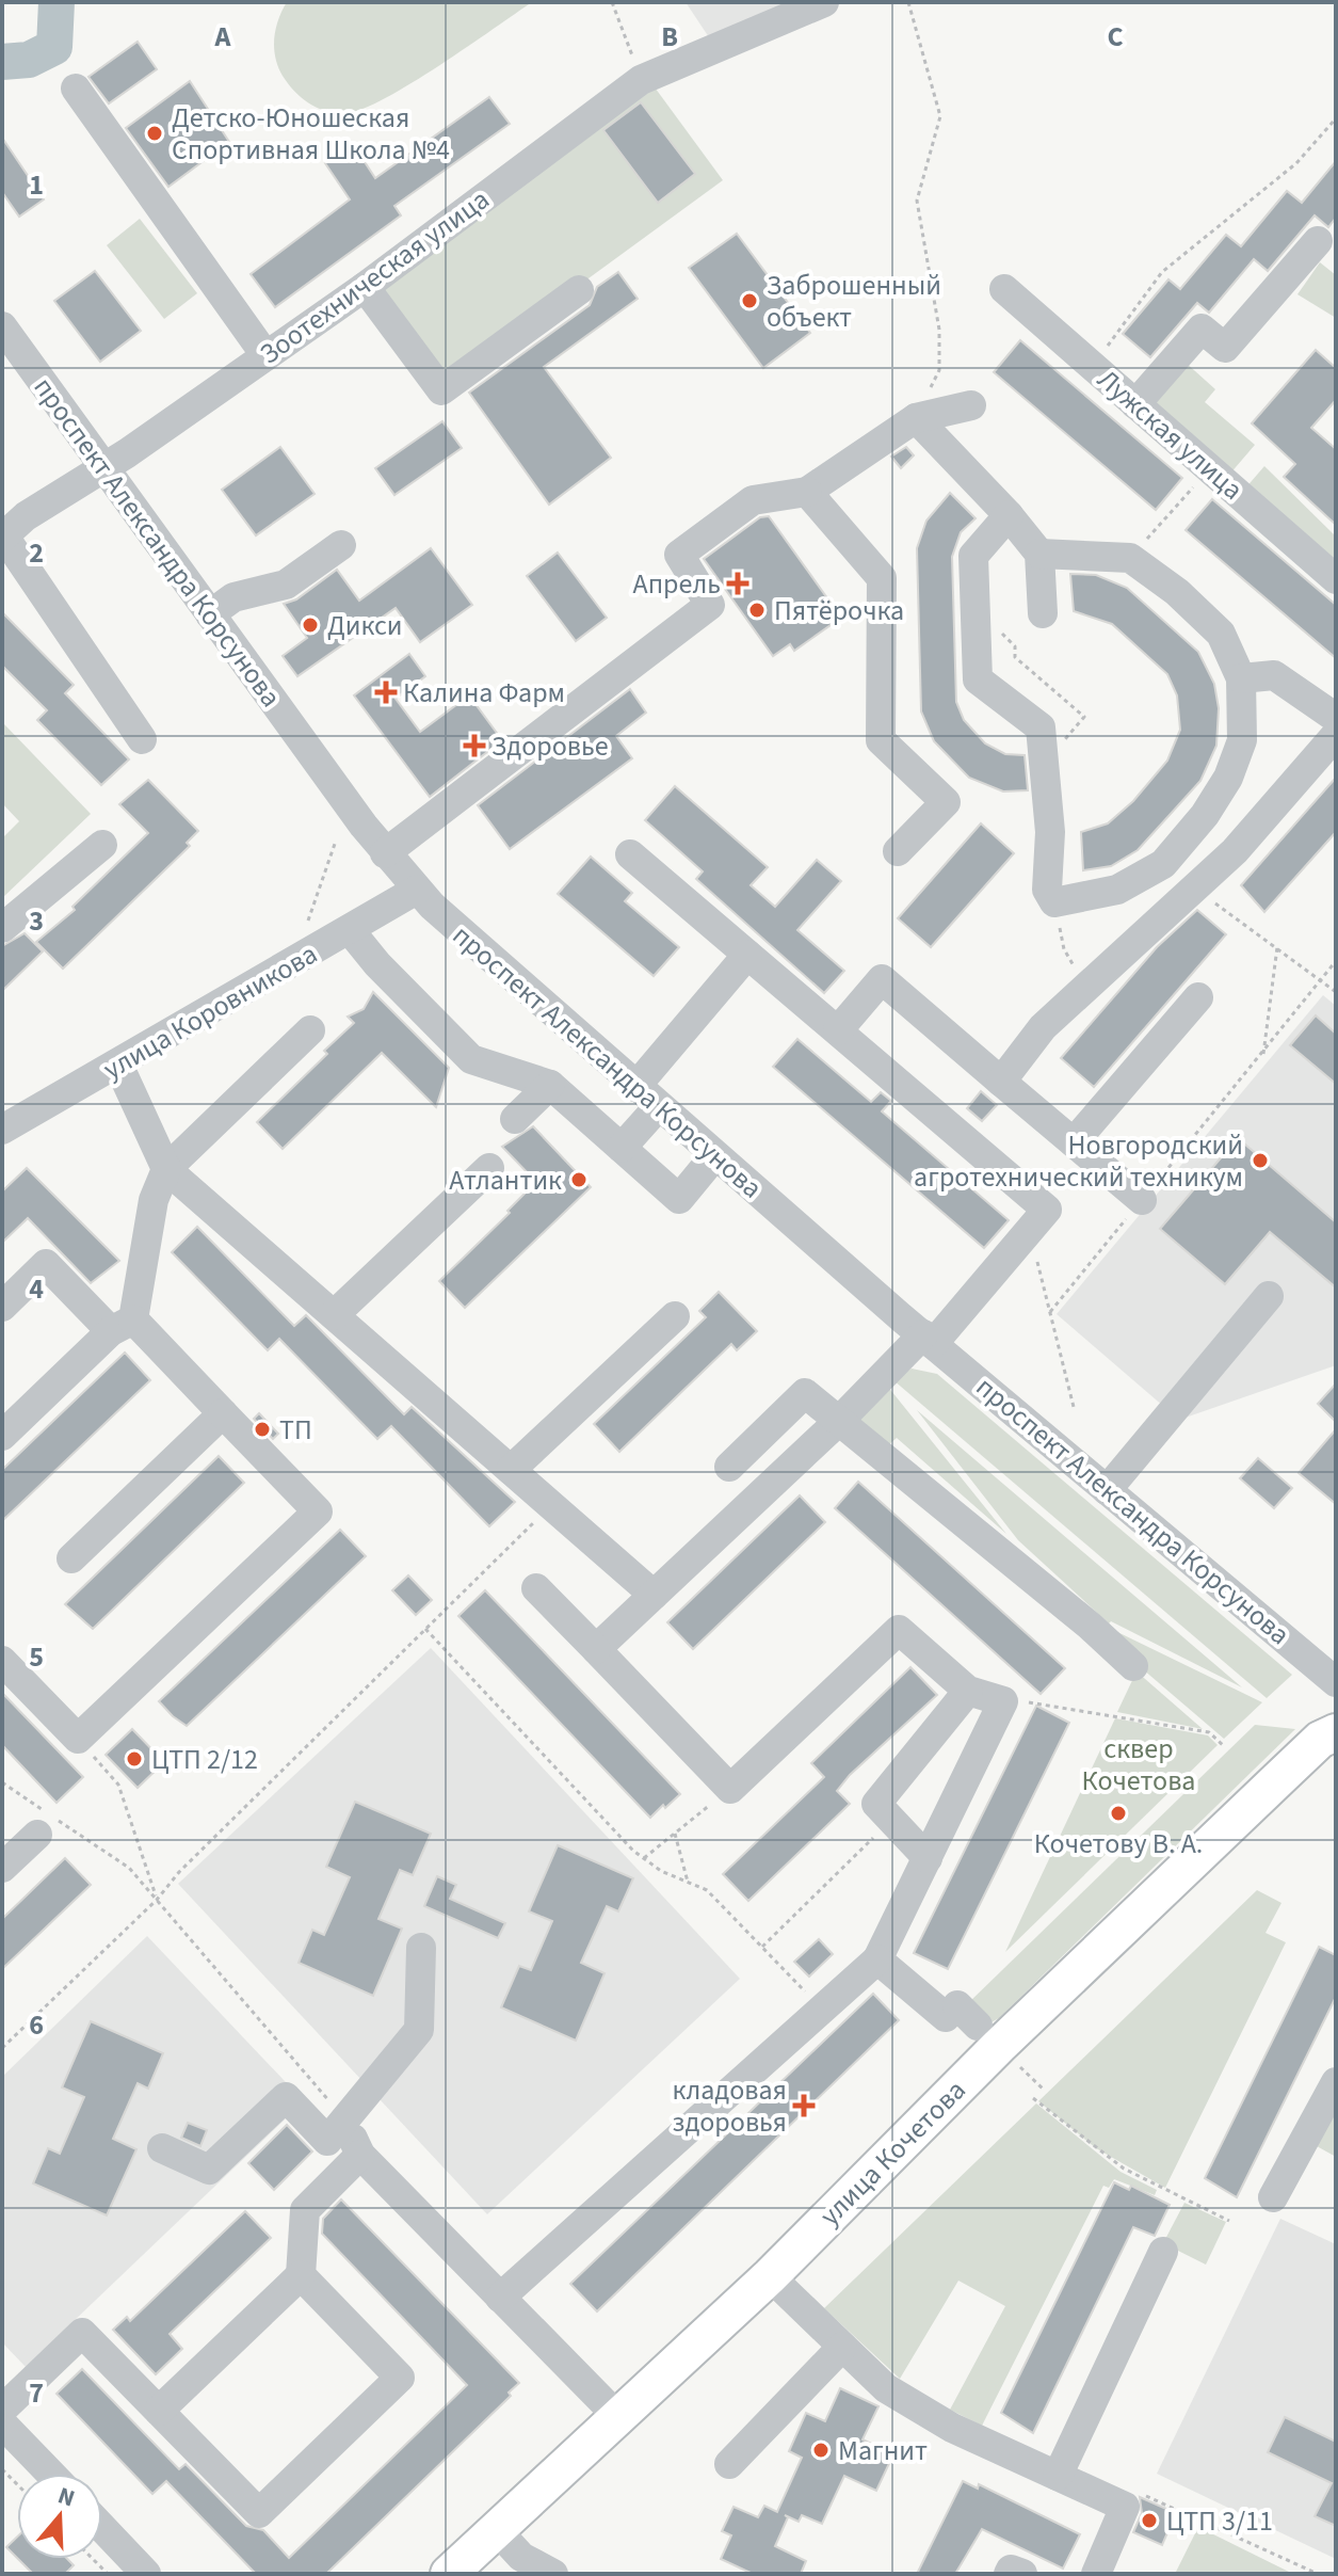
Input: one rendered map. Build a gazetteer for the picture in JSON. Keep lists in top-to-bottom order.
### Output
{
  "streets": {
    "main road": ["улица Кочетова"],
    "street": [
      "Зоотехническая улица",
      "Лужская улица",
      "проспект Александра Корсунова",
      "улица Коровникова"
    ]
  },
  "crossings": [
    ["Зоотехническая улица", "проспект Александра Корсунова"],
    ["проспект Александра Корсунова", "улица Коровникова"]
  ],
  "parks": ["сквер Кочетова"],
  "places": {
    "other": [
      "Детско-Юношеская Спортивная Школа №4",
      "Заброшенный объект",
      "Пятёрочка",
      "Дикси",
      "Новгородский агротехнический техникум",
      "Атлантик",
      "ТП",
      "ЦТП 2/12",
      "Кочетову В. А.",
      "Магнит",
      "ЦТП 3/11"
    ],
    "health": [
      "Апрель",
      "Калина Фарм",
      "Здоровье",
      "кладовая здоровья"
    ]
  },
  "north": "top",
  "grid": {
    "columns": ["A", "B", "C"],
    "rows": [
      "1",
      "2",
      "3",
      "4",
      "5",
      "6",
      "7"
    ]
  }
}
